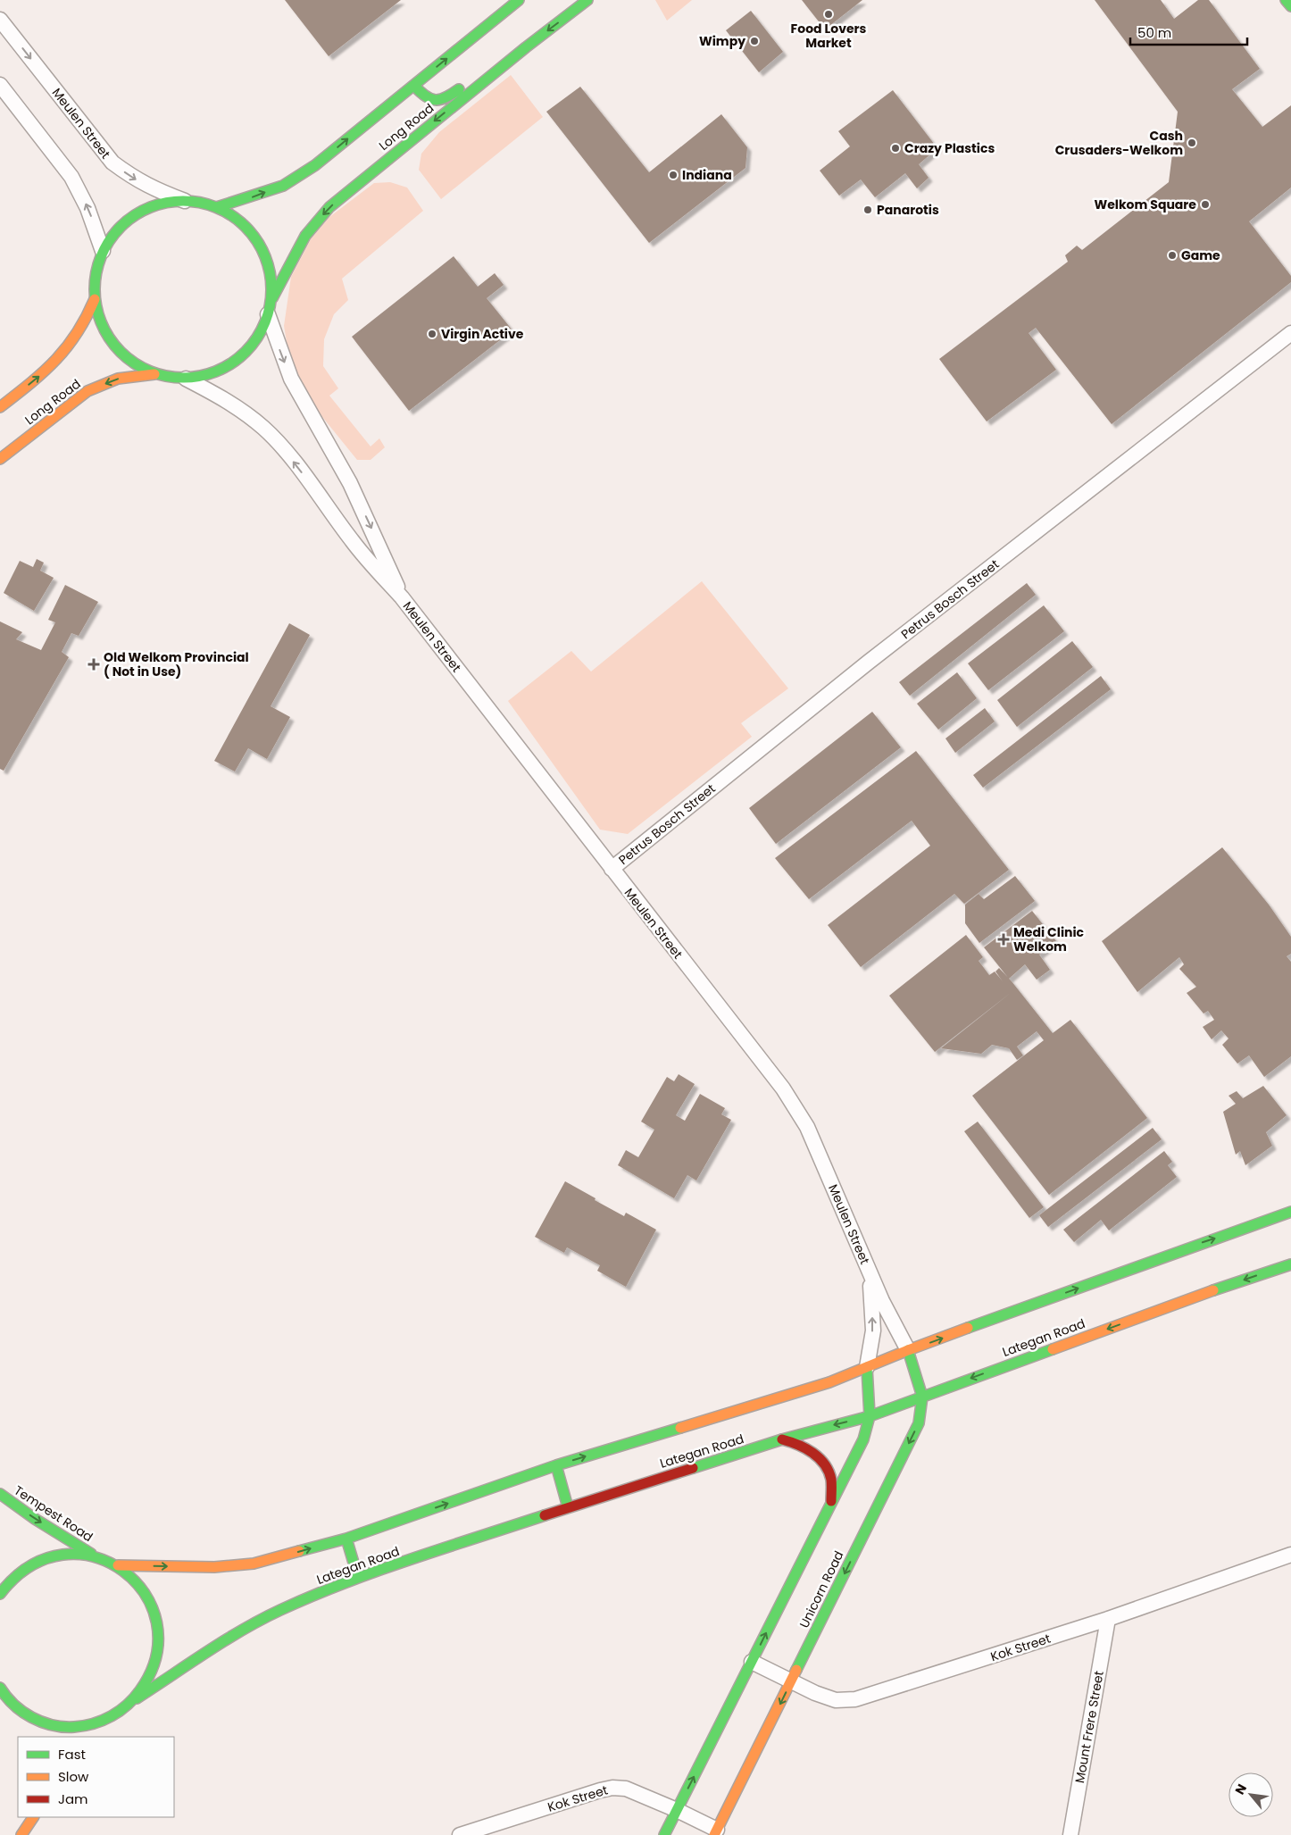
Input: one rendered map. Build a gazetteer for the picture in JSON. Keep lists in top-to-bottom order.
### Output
{
  "streets": {
    "street": [
      "Meulen Street",
      "Long Road",
      "Petrus Bosch Street",
      "Lategan Road",
      "Tempest Road",
      "Unicorn Road",
      "Kok Street",
      "Mount Frere Street"
    ]
  },
  "crossings": [
    ["Meulen Street", "Long Road"],
    ["Meulen Street", "Petrus Bosch Street"],
    ["Meulen Street", "Unicorn Road"],
    ["Lategan Road", "Unicorn Road"],
    ["Unicorn Road", "Kok Street"],
    ["Kok Street", "Mount Frere Street"]
  ],
  "one_way": ["Tempest Road"],
  "places": {
    "other": [
      "Food Lovers Market",
      "Wimpy",
      "Cash Crusaders-Welkom",
      "Crazy Plastics",
      "Indiana",
      "Welkom Square",
      "Panarotis",
      "Game",
      "Virgin Active"
    ],
    "health": ["Old Welkom Provincial ( Not in Use)", "Medi Clinic Welkom"]
  },
  "legend": ["Fast", "Slow", "Jam"],
  "scale_bar": "50 m",
  "north": "top left"
}
